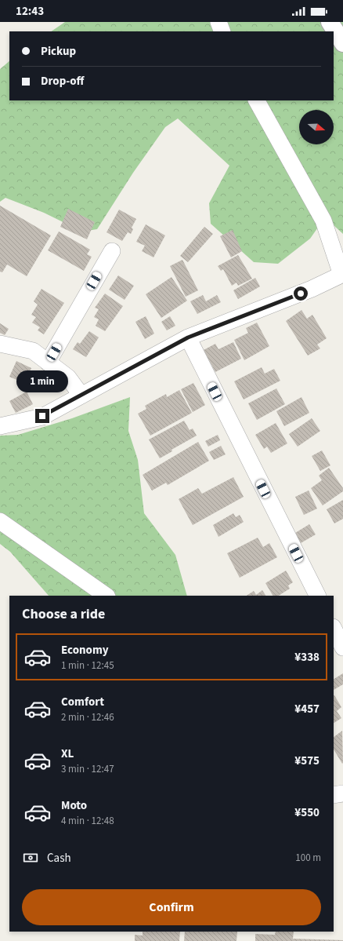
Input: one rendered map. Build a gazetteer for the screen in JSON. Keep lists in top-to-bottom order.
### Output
{
  "north": "right",
  "page": {
    "status": "12:43",
    "banner": ["Pickup", "Drop-off"],
    "bubble": "1 min",
    "heading": "Choose a ride",
    "list": [
      {
        "name": "Economy",
        "note": "1 min · 12:45",
        "value": "¥338"
      },
      {
        "name": "Comfort",
        "note": "2 min · 12:46",
        "value": "¥457"
      },
      {
        "name": "XL",
        "note": "3 min · 12:47",
        "value": "¥575"
      },
      {
        "name": "Moto",
        "note": "4 min · 12:48",
        "value": "¥550"
      }
    ],
    "pay": ["Cash", "100 m"],
    "buttons": "Confirm"
  }
}
